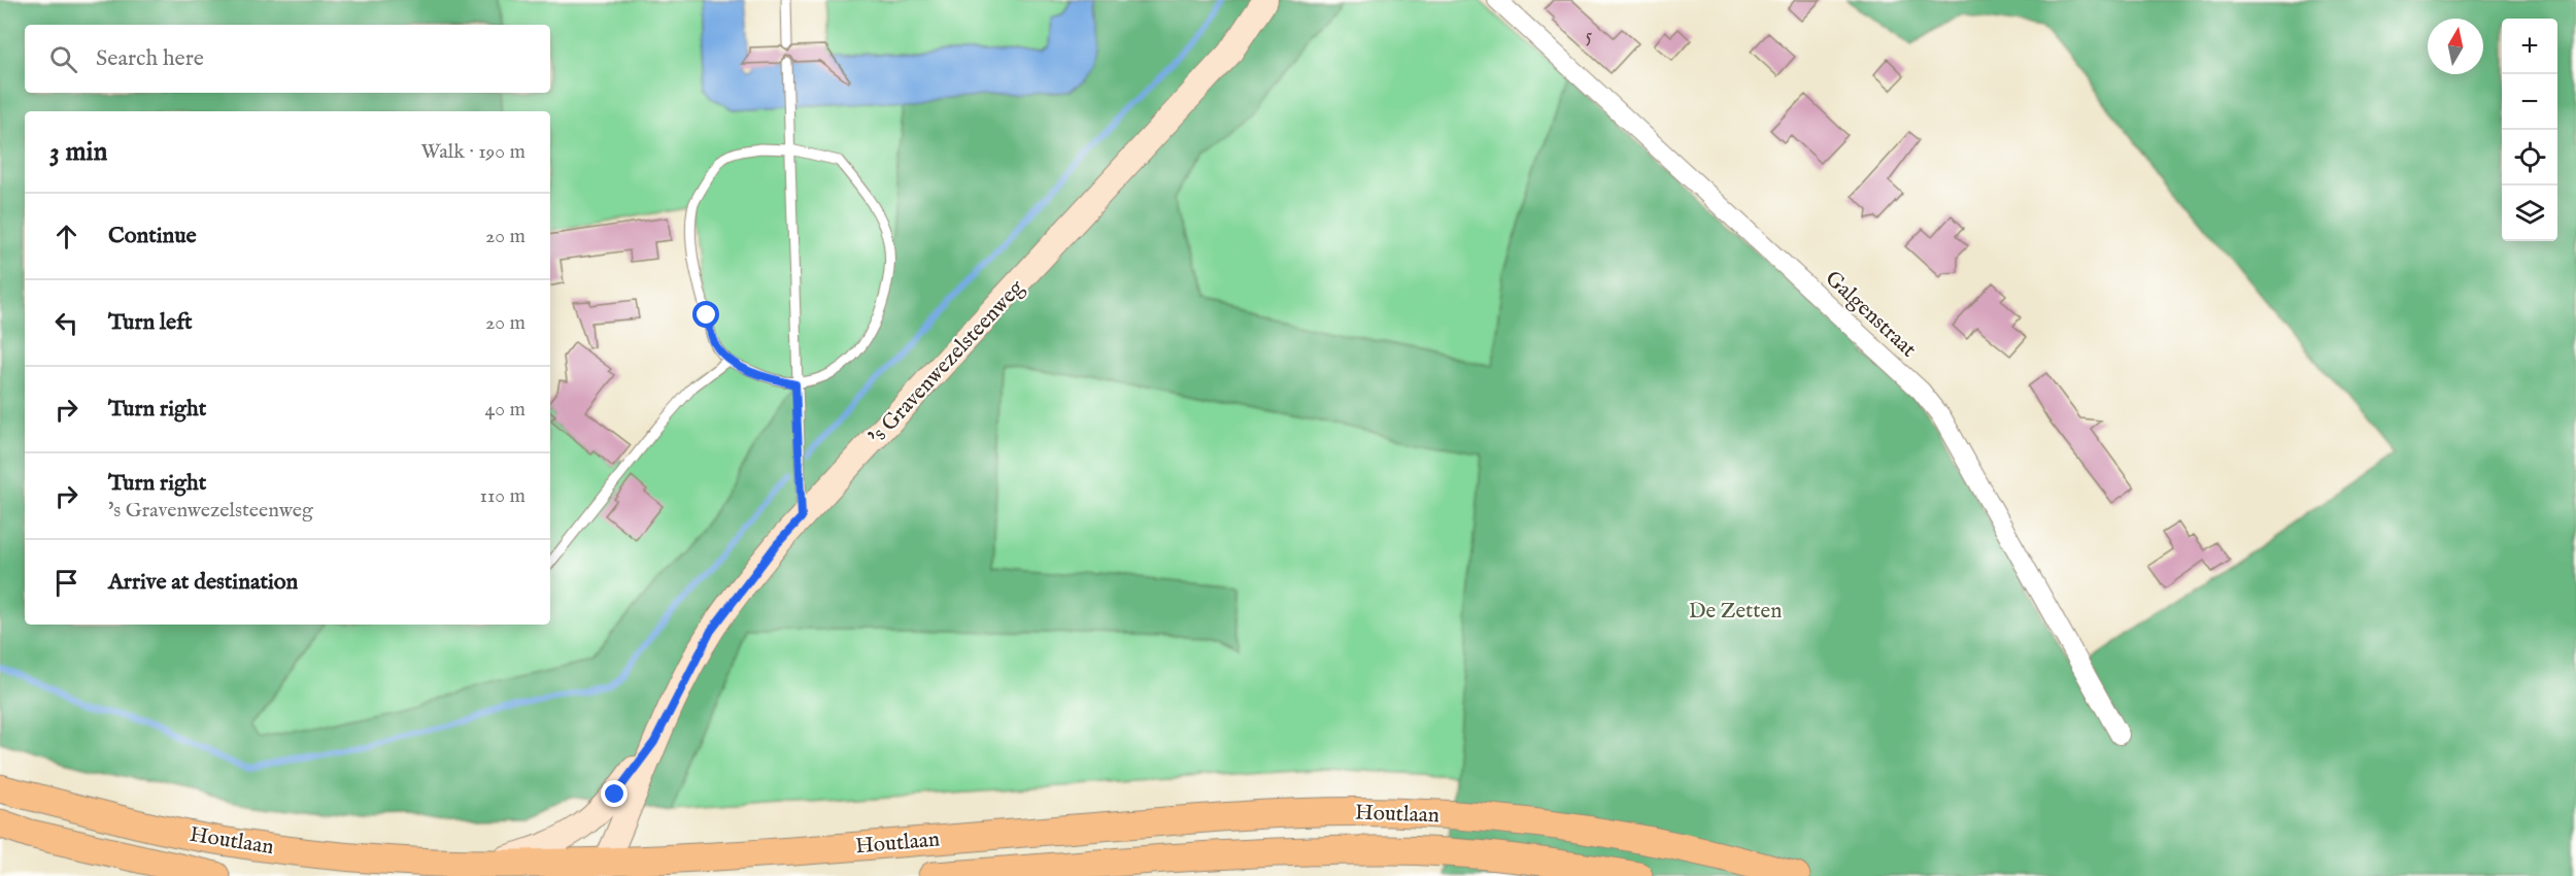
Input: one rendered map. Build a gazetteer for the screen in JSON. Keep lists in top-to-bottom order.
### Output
{
  "streets": {
    "main road": ["Houtlaan"],
    "street": ["Galgenstraat", "'s Gravenwezelsteenweg"]
  },
  "crossings": [
    ["'s Gravenwezelsteenweg", "Houtlaan"]
  ],
  "parks": ["De Zetten"],
  "house_numbers": ["5"],
  "north": "top",
  "page": {
    "map_buttons": ["+", "−"],
    "search": "Search here",
    "heading": ["3 min", "Walk · 190 m"],
    "list": [
      ["Continue", "20 m"],
      ["Turn left", "20 m"],
      ["Turn right", "40 m"],
      ["Turn right", "'s Gravenwezelsteenweg", "110 m"],
      "Arrive at destination"
    ]
  }
}
